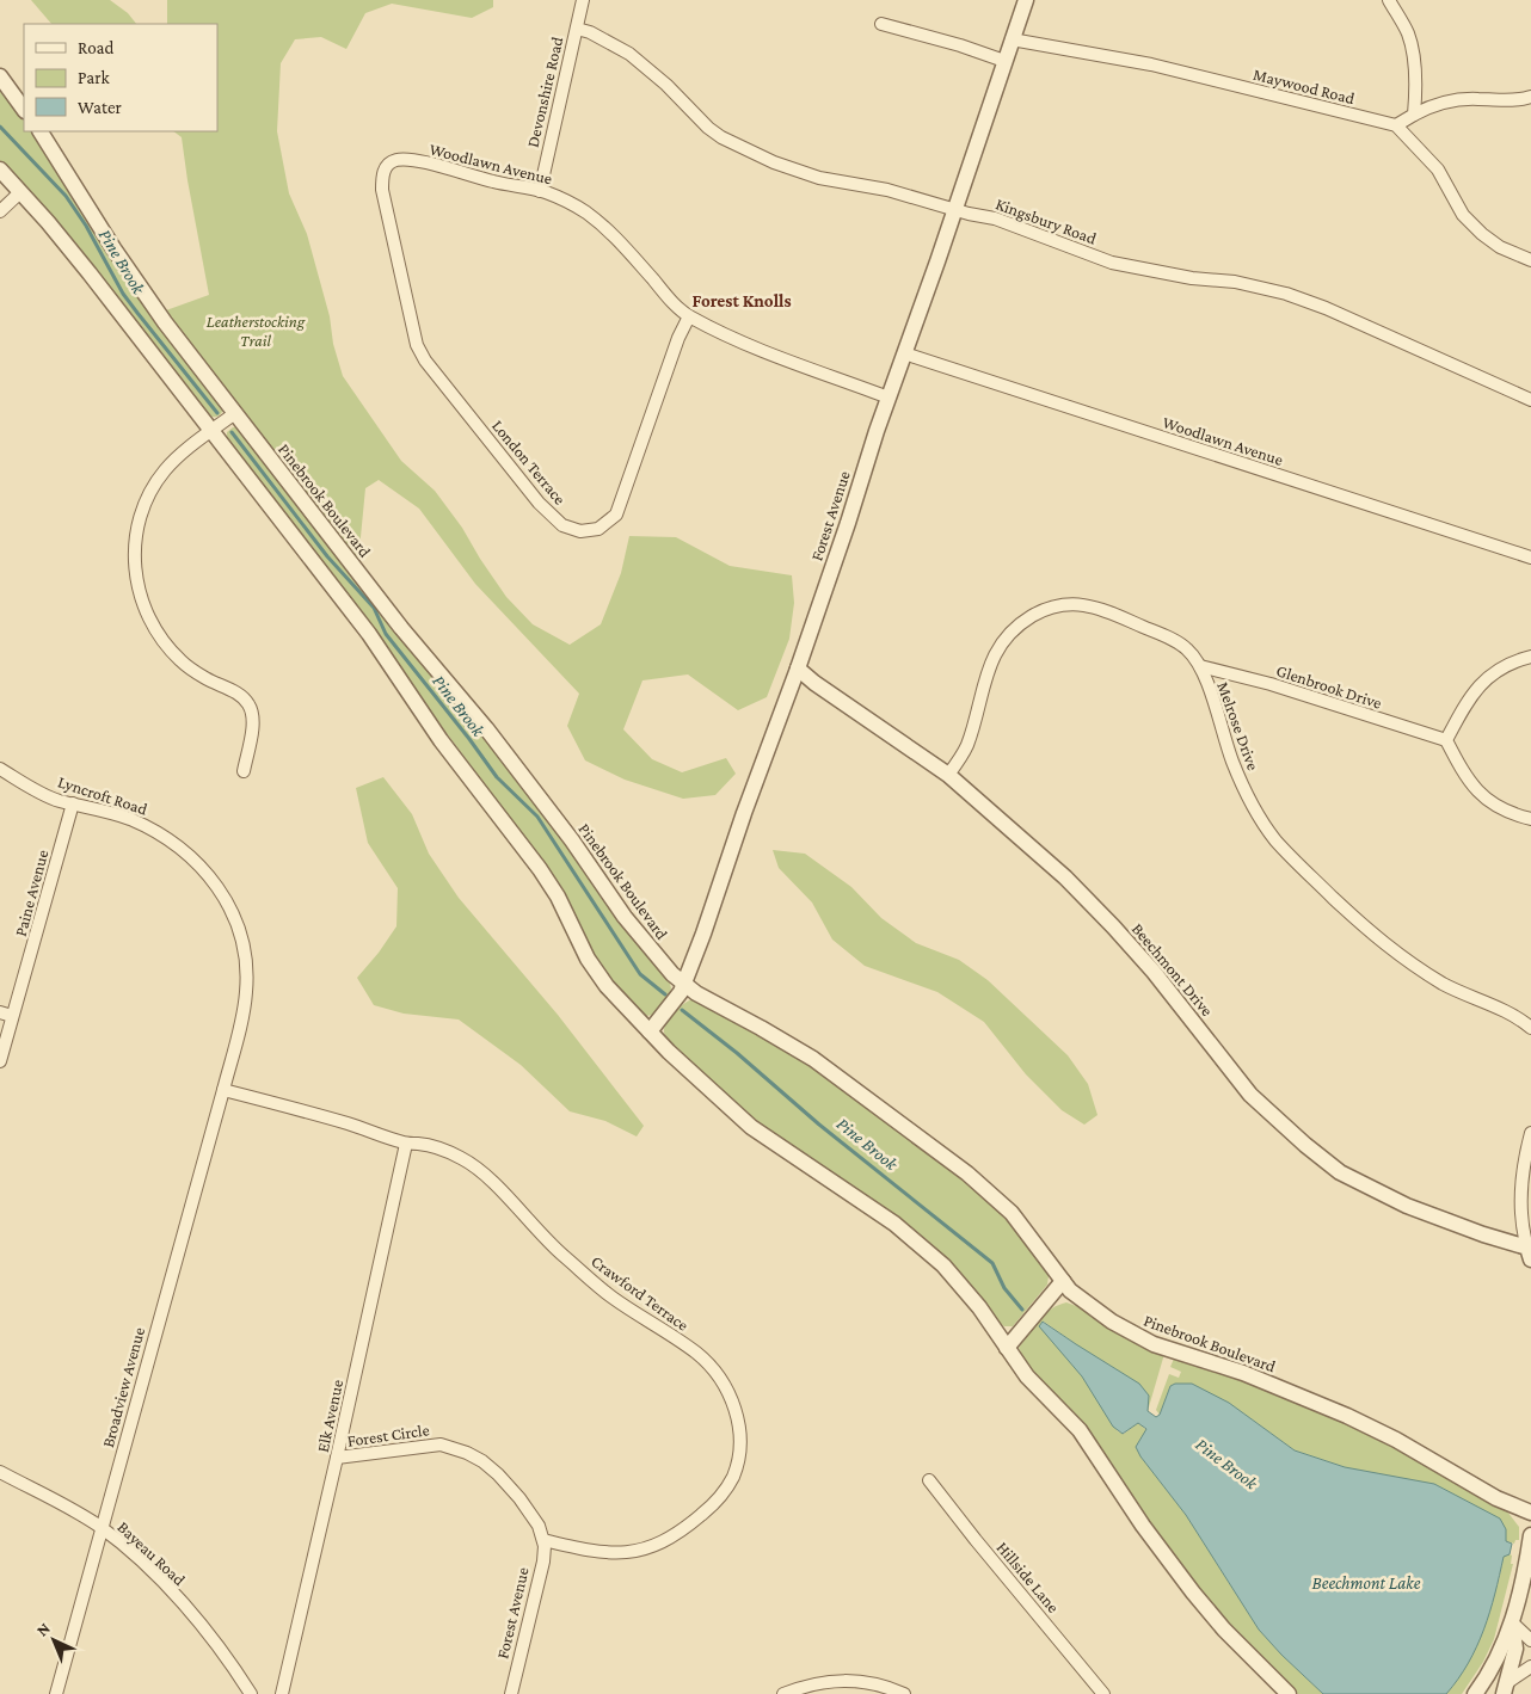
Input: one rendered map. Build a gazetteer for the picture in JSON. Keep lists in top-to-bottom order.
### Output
{
  "streets": {
    "street": [
      "Maywood Road",
      "Devonshire Road",
      "Woodlawn Avenue",
      "Kingsbury Road",
      "London Terrace",
      "Pinebrook Boulevard",
      "Forest Avenue",
      "Glenbrook Drive",
      "Melrose Drive",
      "Lyncroft Road",
      "Paine Avenue",
      "Beechmont Drive",
      "Crawford Terrace",
      "Broadview Avenue",
      "Elk Avenue",
      "Forest Circle",
      "Bayeau Road",
      "Hillside Lane"
    ]
  },
  "crossings": [
    ["Maywood Road", "Forest Avenue"],
    ["Devonshire Road", "Woodlawn Avenue"],
    ["Devonshire Road", "Kingsbury Road"],
    ["Woodlawn Avenue", "London Terrace"],
    ["Woodlawn Avenue", "Forest Avenue"],
    ["Kingsbury Road", "Forest Avenue"],
    ["Pinebrook Boulevard", "Forest Avenue"],
    ["Forest Avenue", "Beechmont Drive"],
    ["Forest Avenue", "Crawford Terrace"],
    ["Forest Avenue", "Forest Circle"],
    ["Glenbrook Drive", "Melrose Drive"],
    ["Melrose Drive", "Beechmont Drive"],
    ["Lyncroft Road", "Paine Avenue"],
    ["Lyncroft Road", "Crawford Terrace"],
    ["Lyncroft Road", "Broadview Avenue"],
    ["Crawford Terrace", "Broadview Avenue"],
    ["Crawford Terrace", "Elk Avenue"],
    ["Crawford Terrace", "Forest Circle"],
    ["Broadview Avenue", "Bayeau Road"],
    ["Elk Avenue", "Forest Circle"]
  ],
  "districts": ["Forest Knolls"],
  "water": ["Pine Brook", "Beechmont Lake"],
  "parks": ["Leatherstocking Trail"],
  "legend": ["Road", "Park", "Water"],
  "north": "top left"
}
